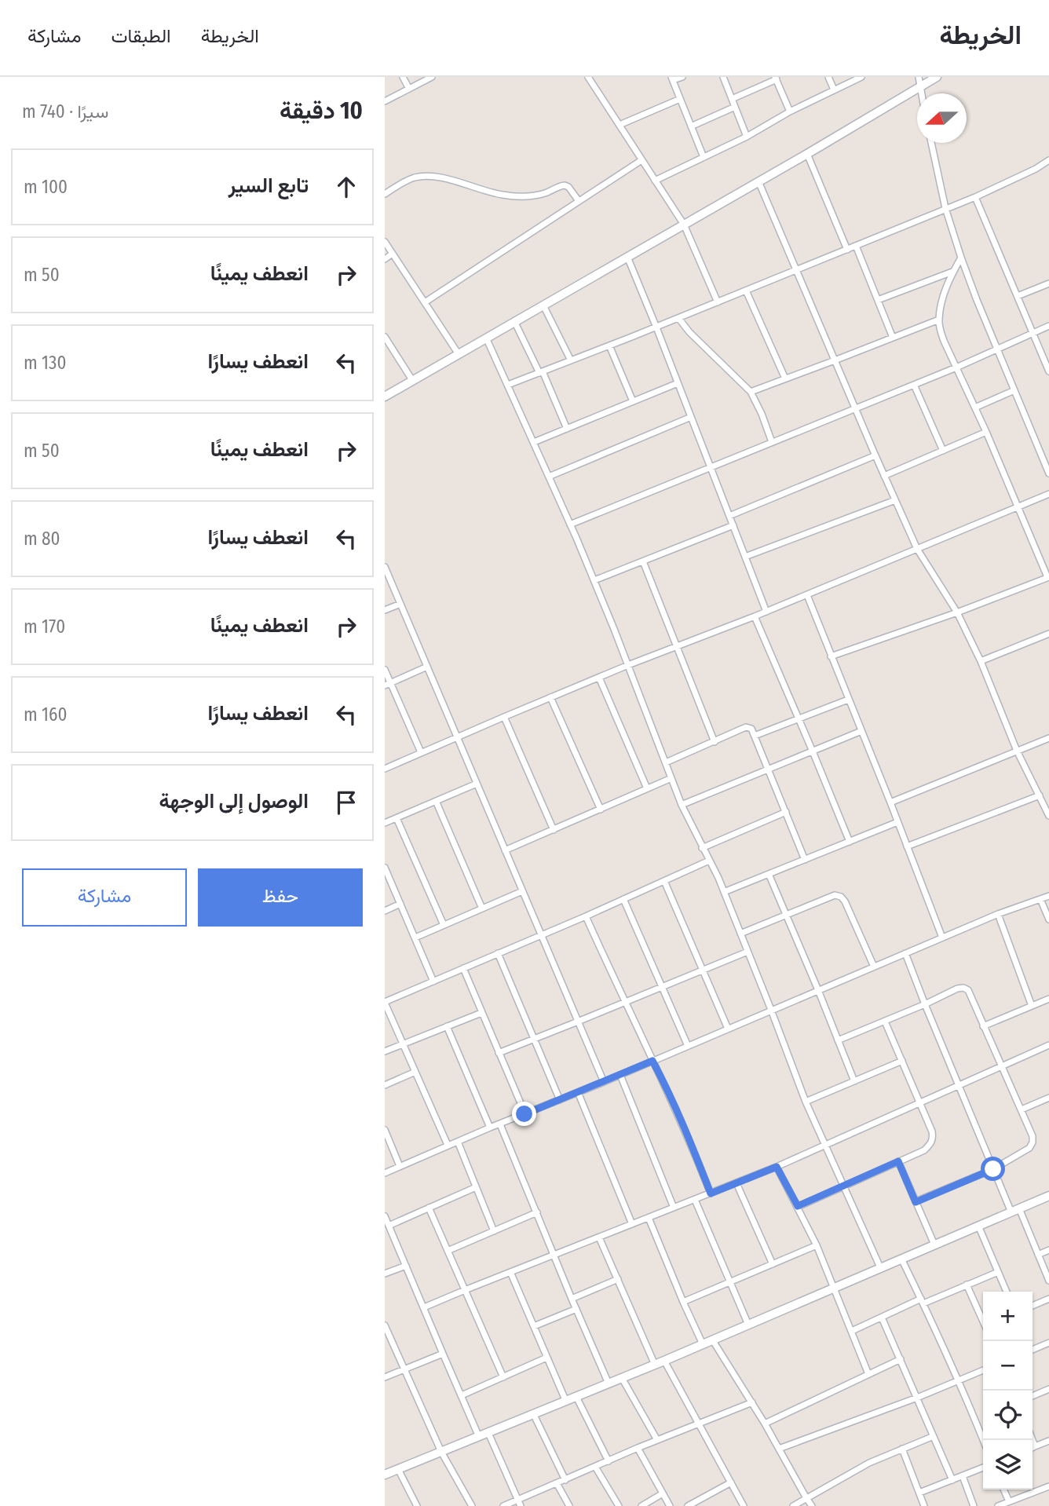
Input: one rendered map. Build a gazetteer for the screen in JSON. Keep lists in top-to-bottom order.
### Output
{
  "north": "left",
  "page": {
    "header": "الخريطة",
    "nav": ["الخريطة", "الطبقات", "مشاركة"],
    "heading": ["10 دقيقة", "سيرًا · 740 m"],
    "list": [
      ["تابع السير", "100 m"],
      ["انعطف يمينًا", "50 m"],
      ["انعطف يسارًا", "130 m"],
      ["انعطف يمينًا", "50 m"],
      ["انعطف يسارًا", "80 m"],
      ["انعطف يمينًا", "170 m"],
      ["انعطف يسارًا", "160 m"],
      "الوصول إلى الوجهة"
    ],
    "buttons": ["حفظ", "مشاركة"],
    "map_buttons": ["+", "−"]
  }
}
